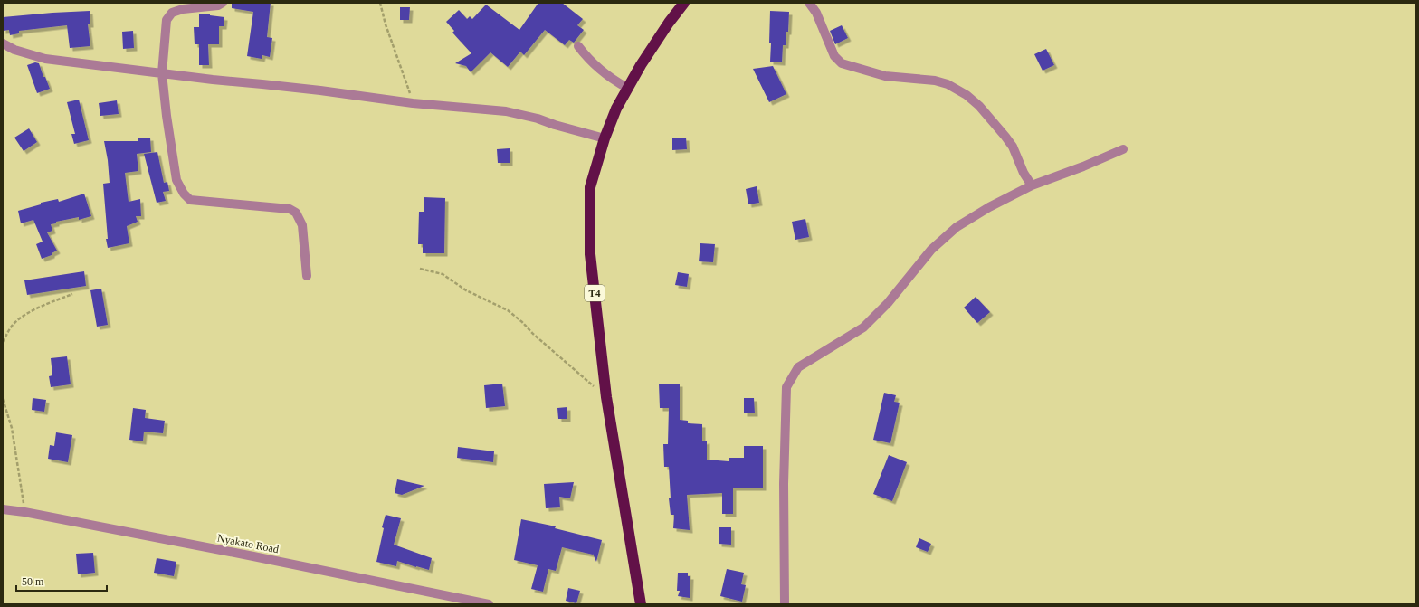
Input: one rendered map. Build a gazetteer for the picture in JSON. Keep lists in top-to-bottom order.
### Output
{
  "streets": {
    "highway": ["T4"],
    "street": ["Nyakato Road"]
  },
  "scale_bar": "50 m"
}
